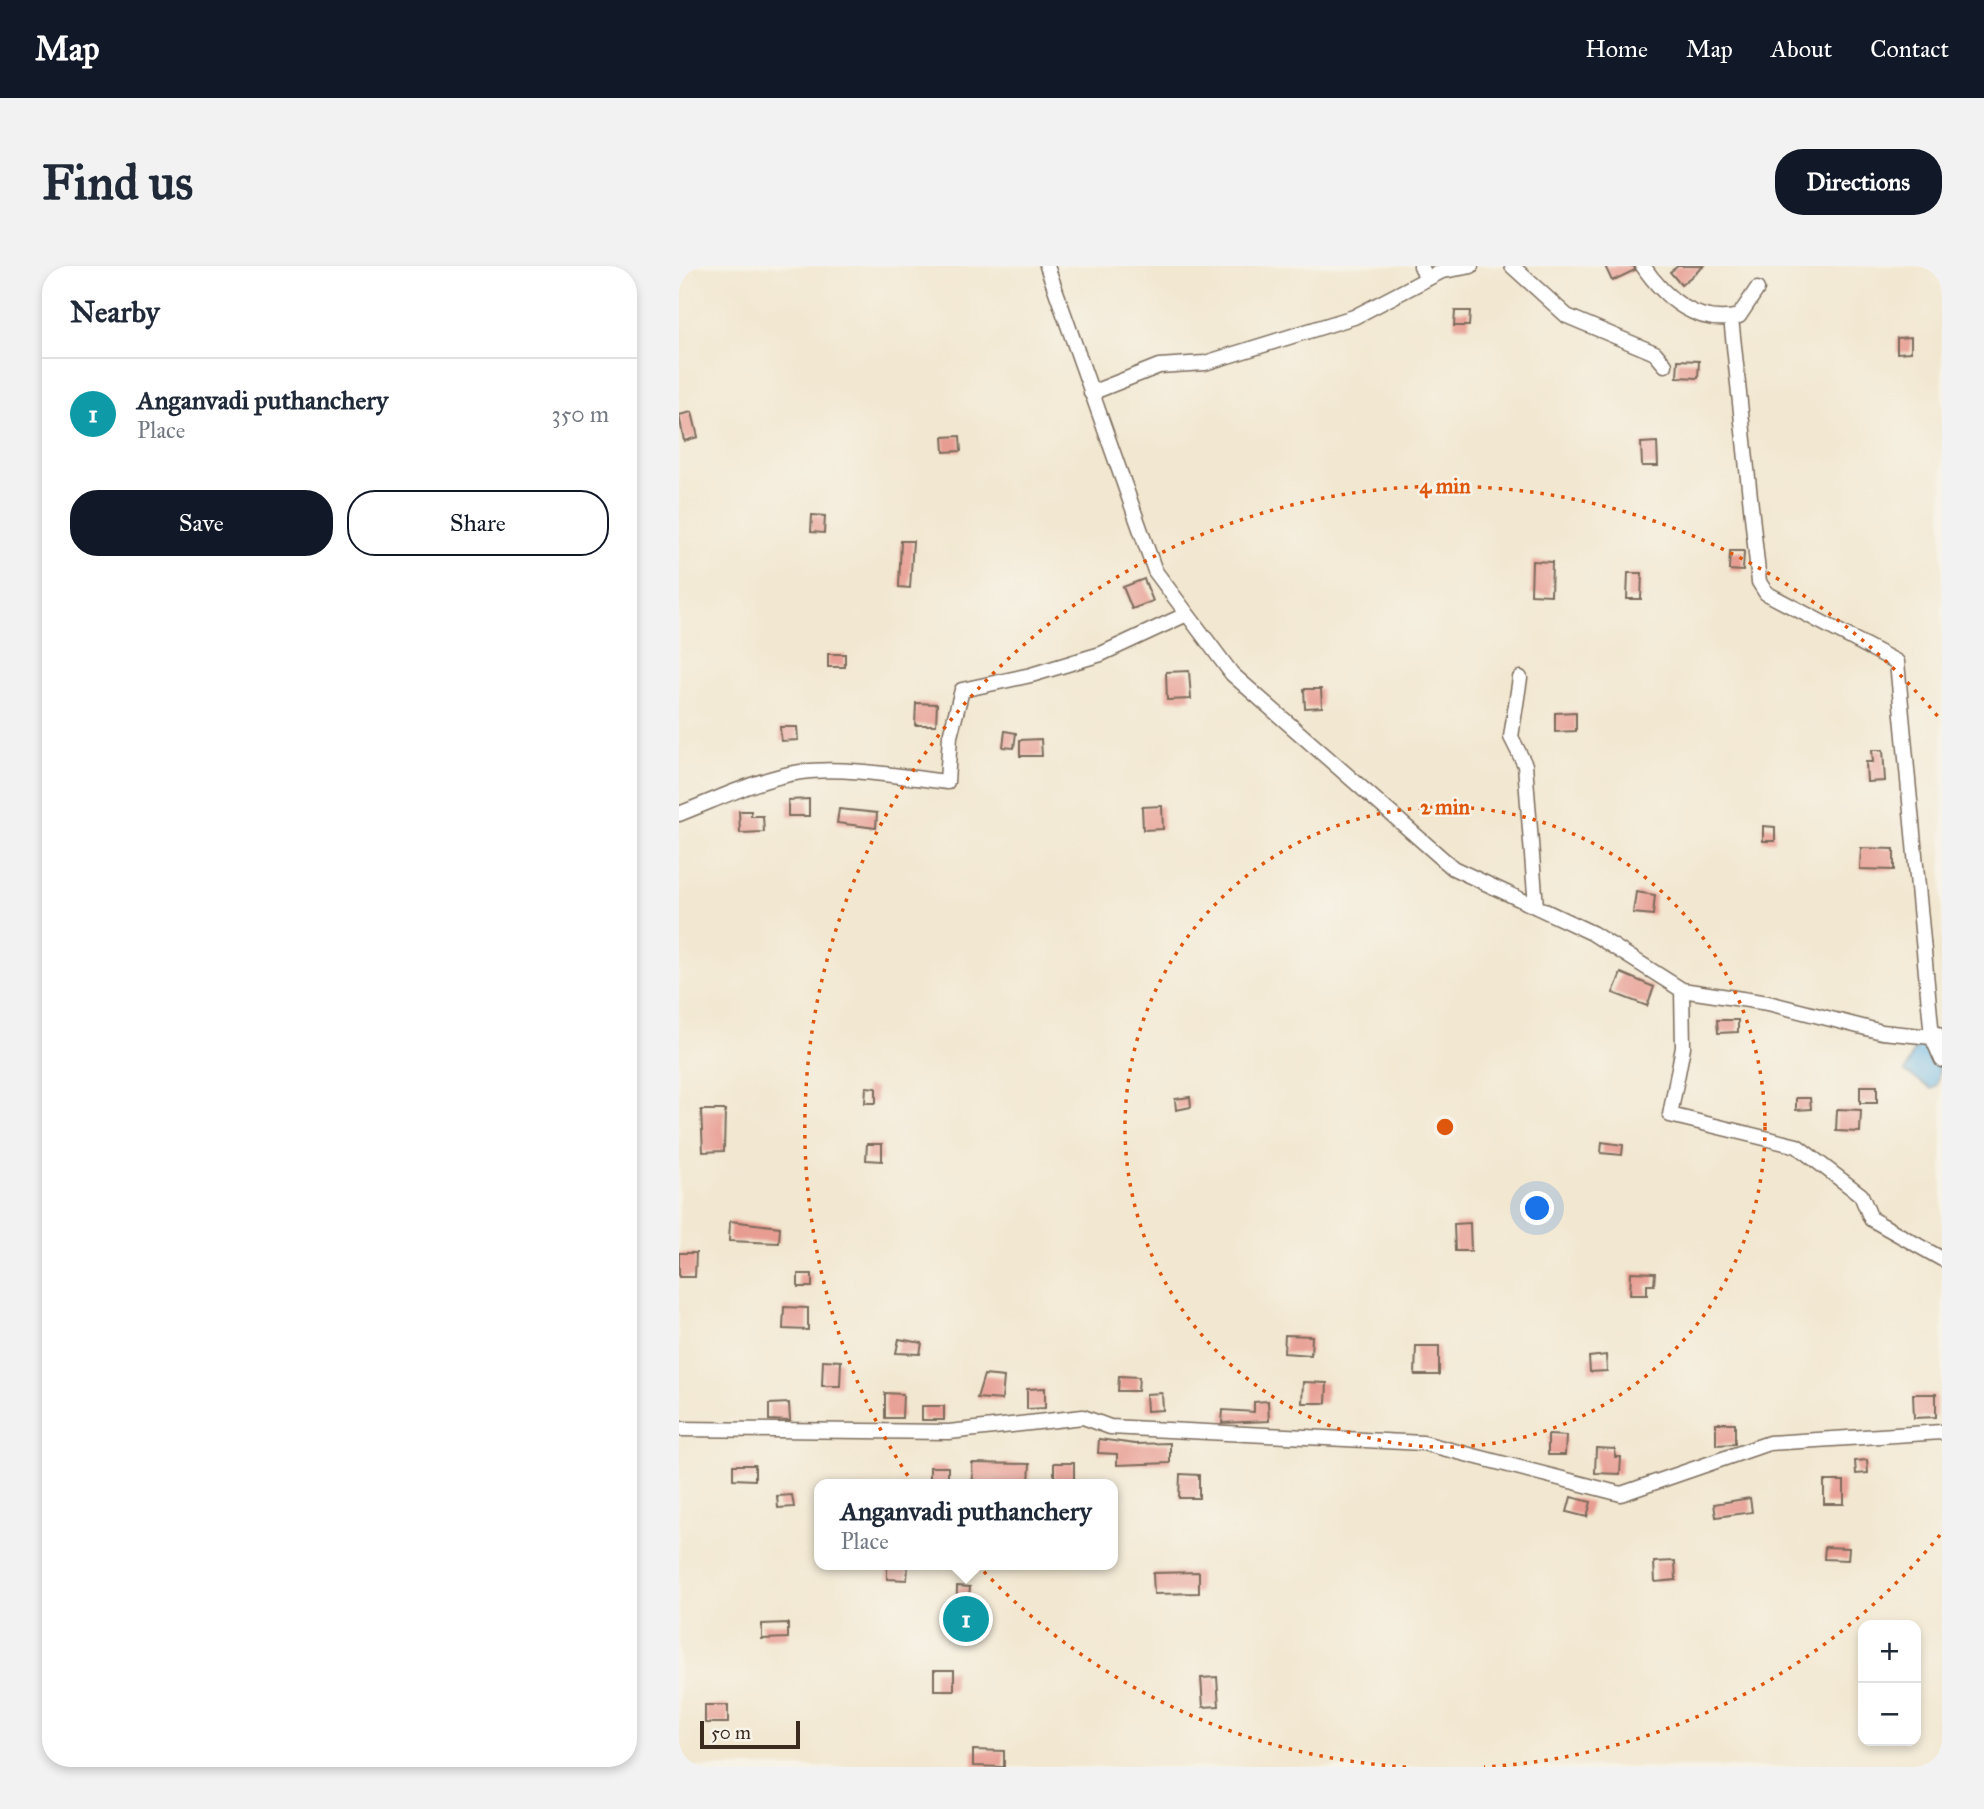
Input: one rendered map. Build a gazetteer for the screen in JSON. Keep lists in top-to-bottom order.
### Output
{
  "scale_bar": "50 m",
  "page": {
    "header": "Map",
    "nav": [
      "Home",
      "Map",
      "About",
      "Contact"
    ],
    "buttons": [
      "Directions",
      ["Save", "Share"]
    ],
    "title": "Find us",
    "heading": "Nearby",
    "list": [
      {
        "mark": "1",
        "name": "Anganvadi puthanchery",
        "note": "Place",
        "value": "350 m"
      }
    ],
    "popup": ["Anganvadi puthanchery", "Place"],
    "pins": "1",
    "map_buttons": ["+", "−"],
    "scale": "50 m"
  },
  "rings": ["4 min", "2 min"]
}
